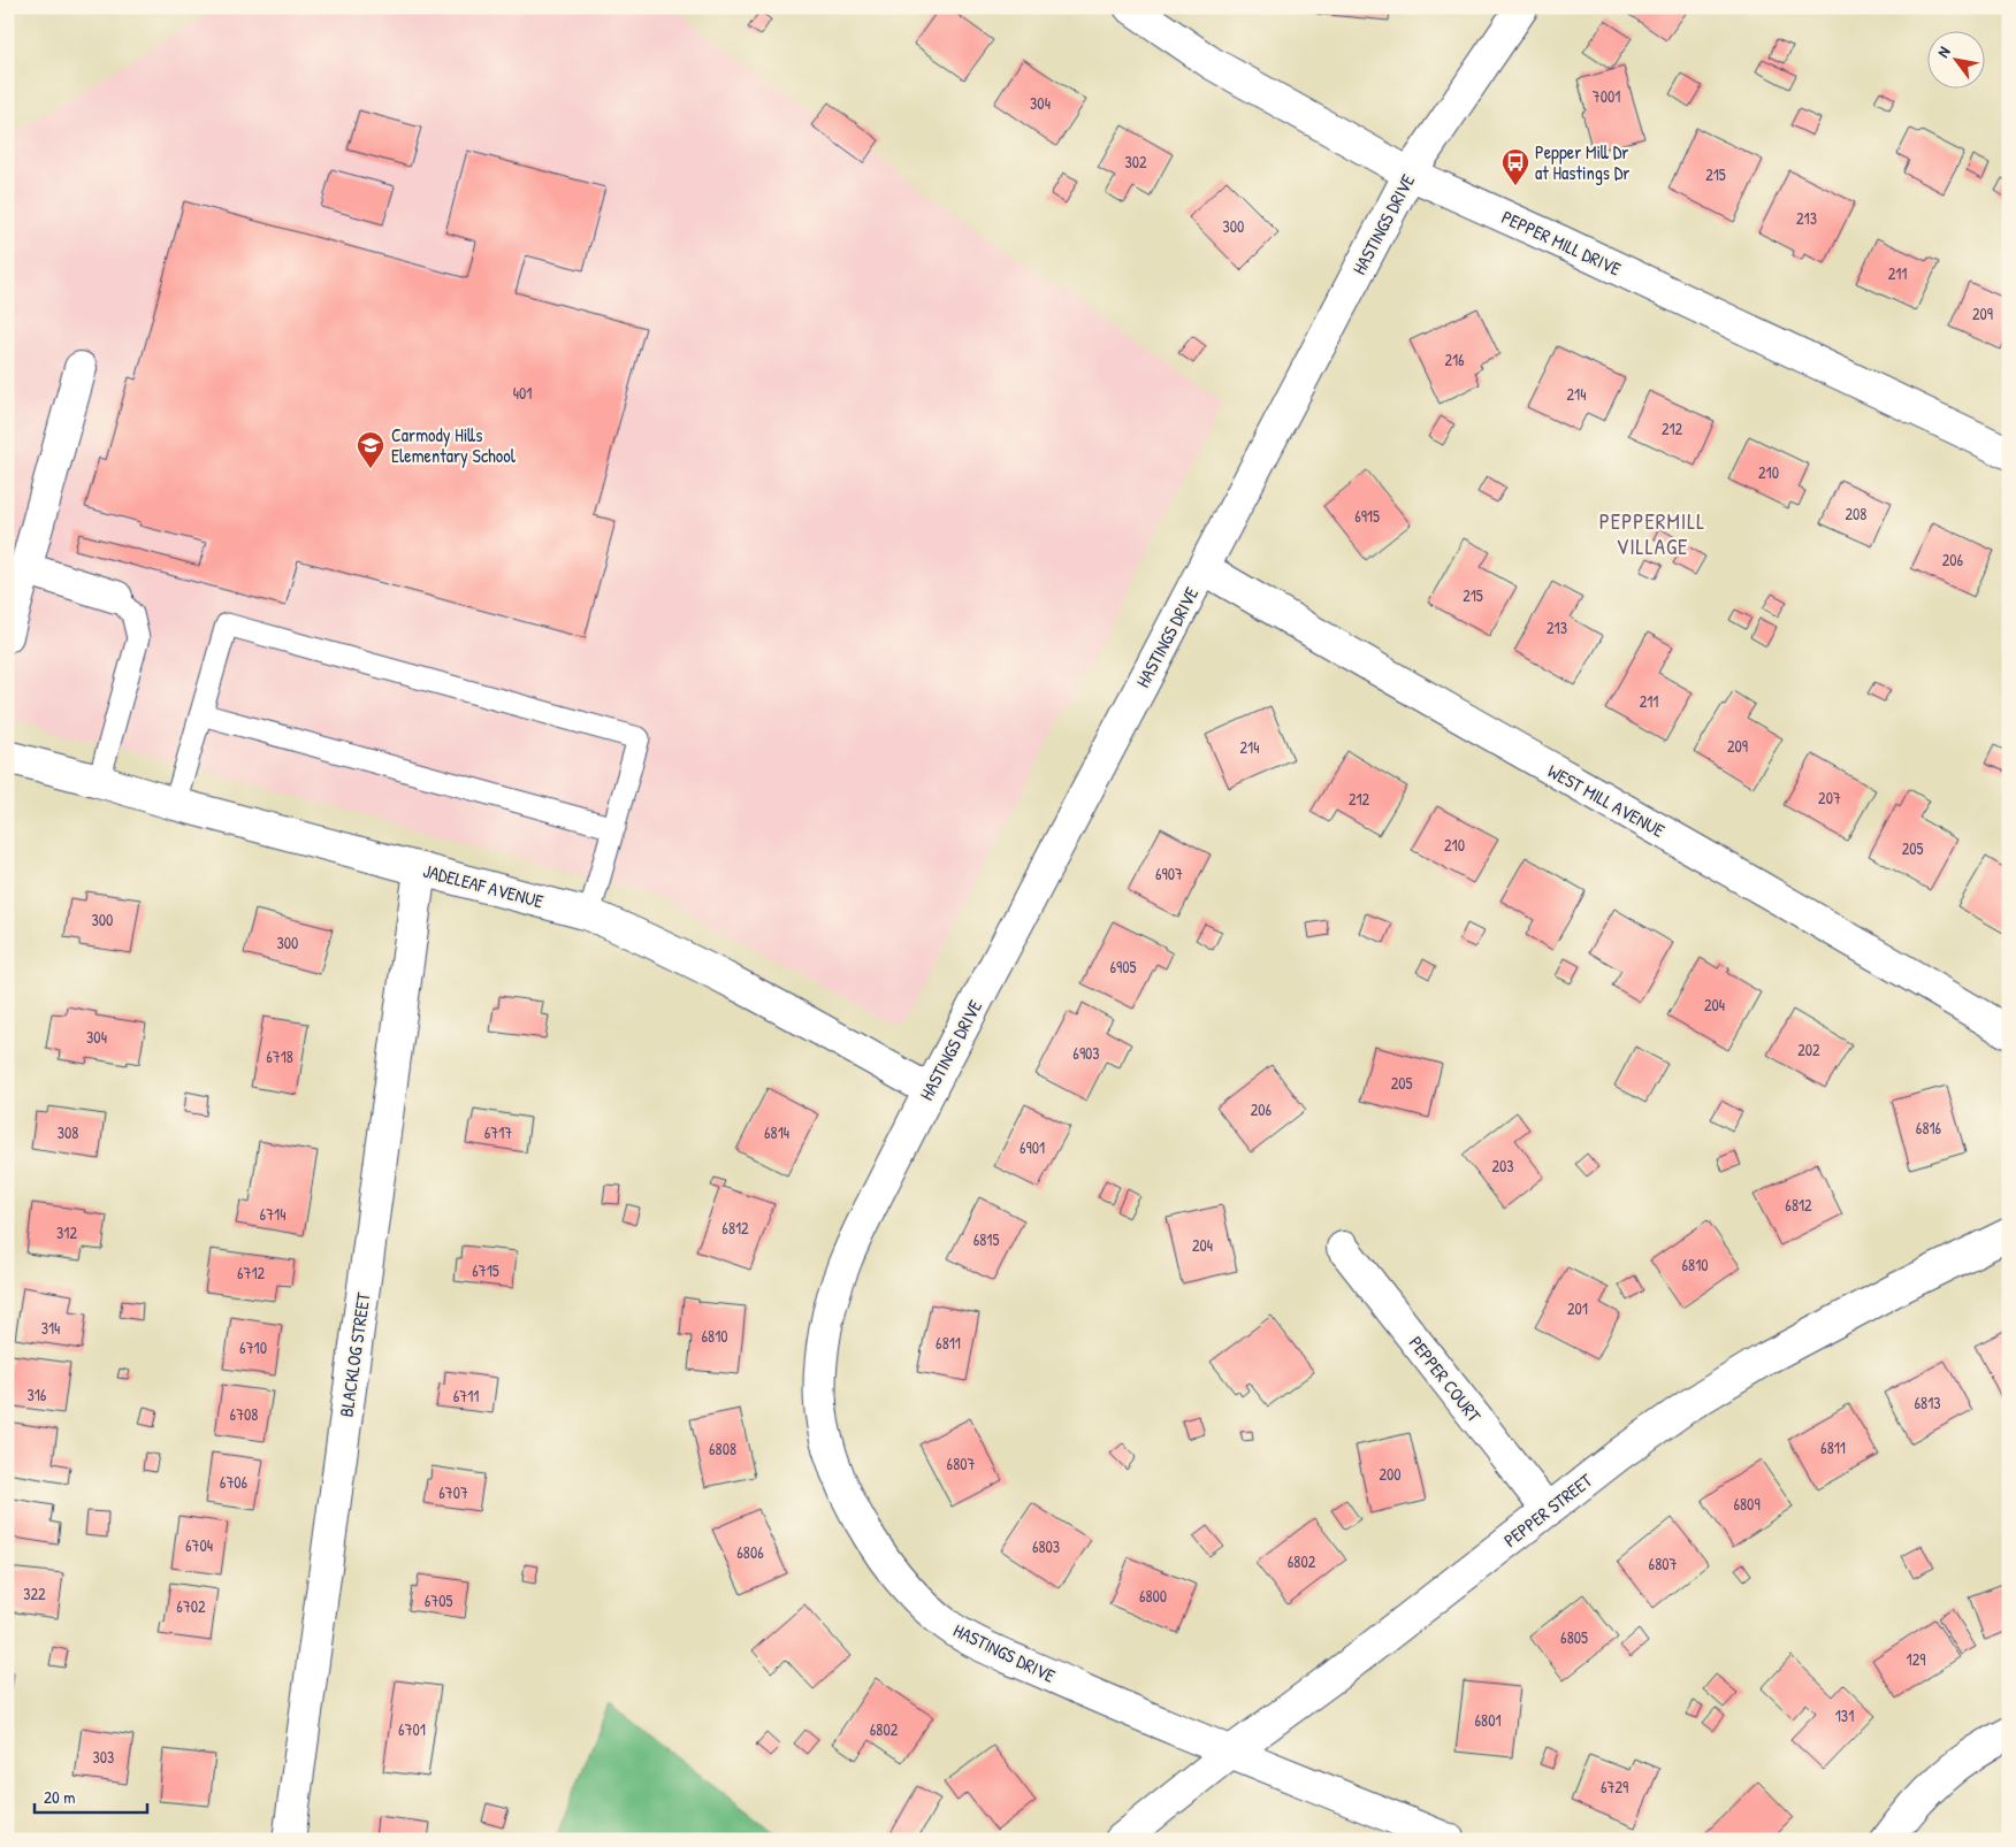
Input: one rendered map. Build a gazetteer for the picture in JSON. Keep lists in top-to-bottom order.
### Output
{
  "streets": {
    "street": [
      "HASTINGS DRIVE",
      "PEPPER MILL DRIVE",
      "WEST MILL AVENUE",
      "JADELEAF AVENUE",
      "BLACKLOG STREET",
      "PEPPER COURT",
      "PEPPER STREET"
    ]
  },
  "crossings": [
    ["HASTINGS DRIVE", "PEPPER MILL DRIVE"],
    ["HASTINGS DRIVE", "WEST MILL AVENUE"],
    ["HASTINGS DRIVE", "JADELEAF AVENUE"],
    ["HASTINGS DRIVE", "PEPPER STREET"],
    ["JADELEAF AVENUE", "BLACKLOG STREET"],
    ["PEPPER COURT", "PEPPER STREET"]
  ],
  "districts": ["PEPPERMILL VILLAGE"],
  "places": {
    "bus stop": ["Pepper Mill Dr at Hastings Dr"],
    "school or university": ["Carmody Hills Elementary School"]
  },
  "house_numbers": [
    "7001",
    "304",
    "302",
    "215",
    "213",
    "300",
    "211",
    "209",
    "216",
    "401",
    "214",
    "212",
    "210",
    "208",
    "6915",
    "206",
    "215",
    "213",
    "211",
    "209",
    "214",
    "207",
    "212",
    "210",
    "205",
    "6907",
    "300",
    "300",
    "6905",
    "204",
    "304",
    "202",
    "6903",
    "6718",
    "205",
    "206",
    "6816",
    "308",
    "6717",
    "6814",
    "6901",
    "203",
    "6812",
    "6714",
    "6812",
    "312",
    "6815",
    "204",
    "6810",
    "6715",
    "6712",
    "201",
    "314",
    "6810",
    "6811",
    "6710",
    "316",
    "6711",
    "6813",
    "6708",
    "6811",
    "6808",
    "6807",
    "200",
    "6706",
    "6707",
    "6809",
    "6704",
    "6803",
    "6806",
    "6802",
    "6807",
    "322",
    "6800",
    "6705",
    "6702",
    "6805",
    "129",
    "131",
    "6801",
    "6701",
    "6802",
    "303",
    "6729"
  ],
  "scale_bar": "20 m",
  "north": "top left"
}
